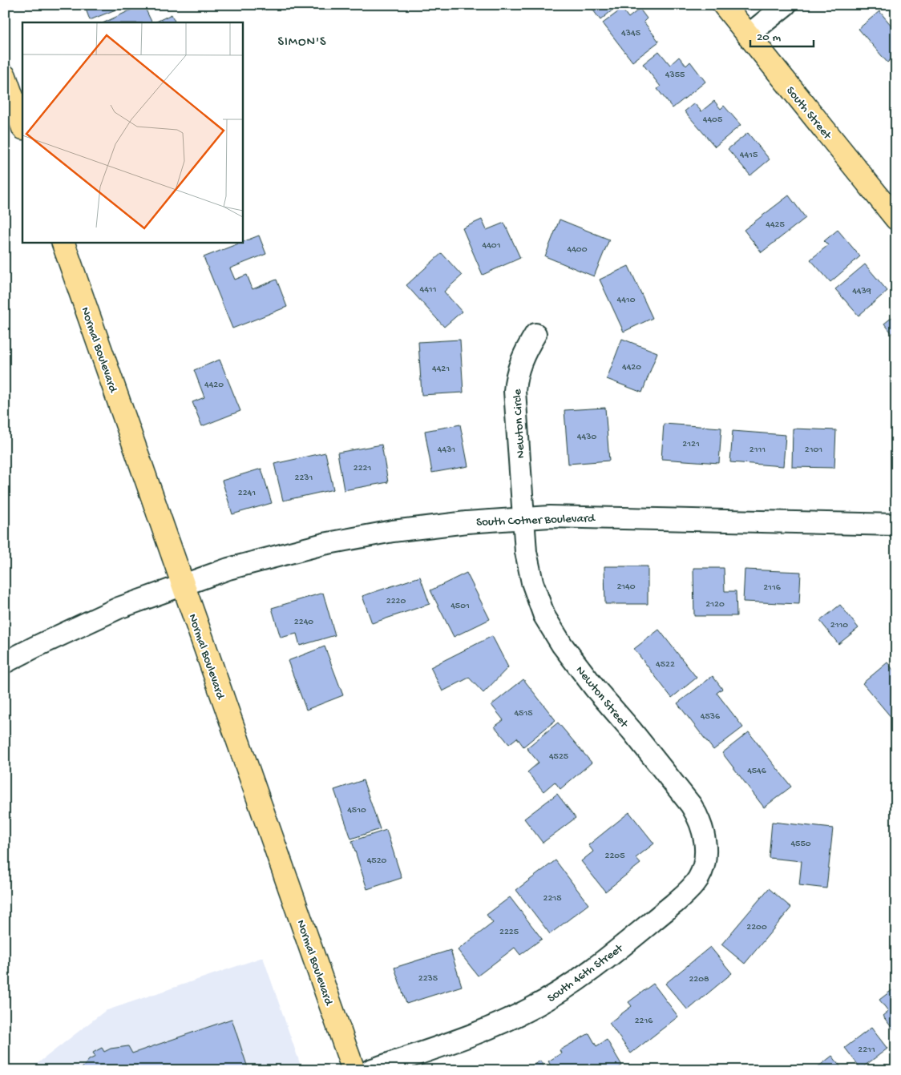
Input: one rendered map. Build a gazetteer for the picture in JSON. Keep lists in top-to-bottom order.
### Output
{
  "streets": {
    "main road": ["South Street", "Normal Boulevard"],
    "street": [
      "Newton Circle",
      "South Cotner Boulevard",
      "Newton Street",
      "South 46th Street"
    ]
  },
  "crossings": [
    ["Normal Boulevard", "South Cotner Boulevard"],
    ["Newton Circle", "South Cotner Boulevard"],
    ["Newton Circle", "Newton Street"],
    ["South Cotner Boulevard", "Newton Street"],
    ["Newton Street", "South 46th Street"]
  ],
  "districts": ["SIMON'S"],
  "house_numbers": [
    "4345",
    "4355",
    "4405",
    "4415",
    "4425",
    "4401",
    "4400",
    "4411",
    "4439",
    "4410",
    "4420",
    "4421",
    "4420",
    "4430",
    "2121",
    "4431",
    "2111",
    "2101",
    "2221",
    "2231",
    "2241",
    "2140",
    "2116",
    "2220",
    "2120",
    "4501",
    "2240",
    "2110",
    "4522",
    "4515",
    "4536",
    "4525",
    "4546",
    "4510",
    "4550",
    "2205",
    "4520",
    "2215",
    "2200",
    "2225",
    "2235",
    "2208",
    "2216",
    "2211"
  ],
  "scale_bar": "20 m"
}
